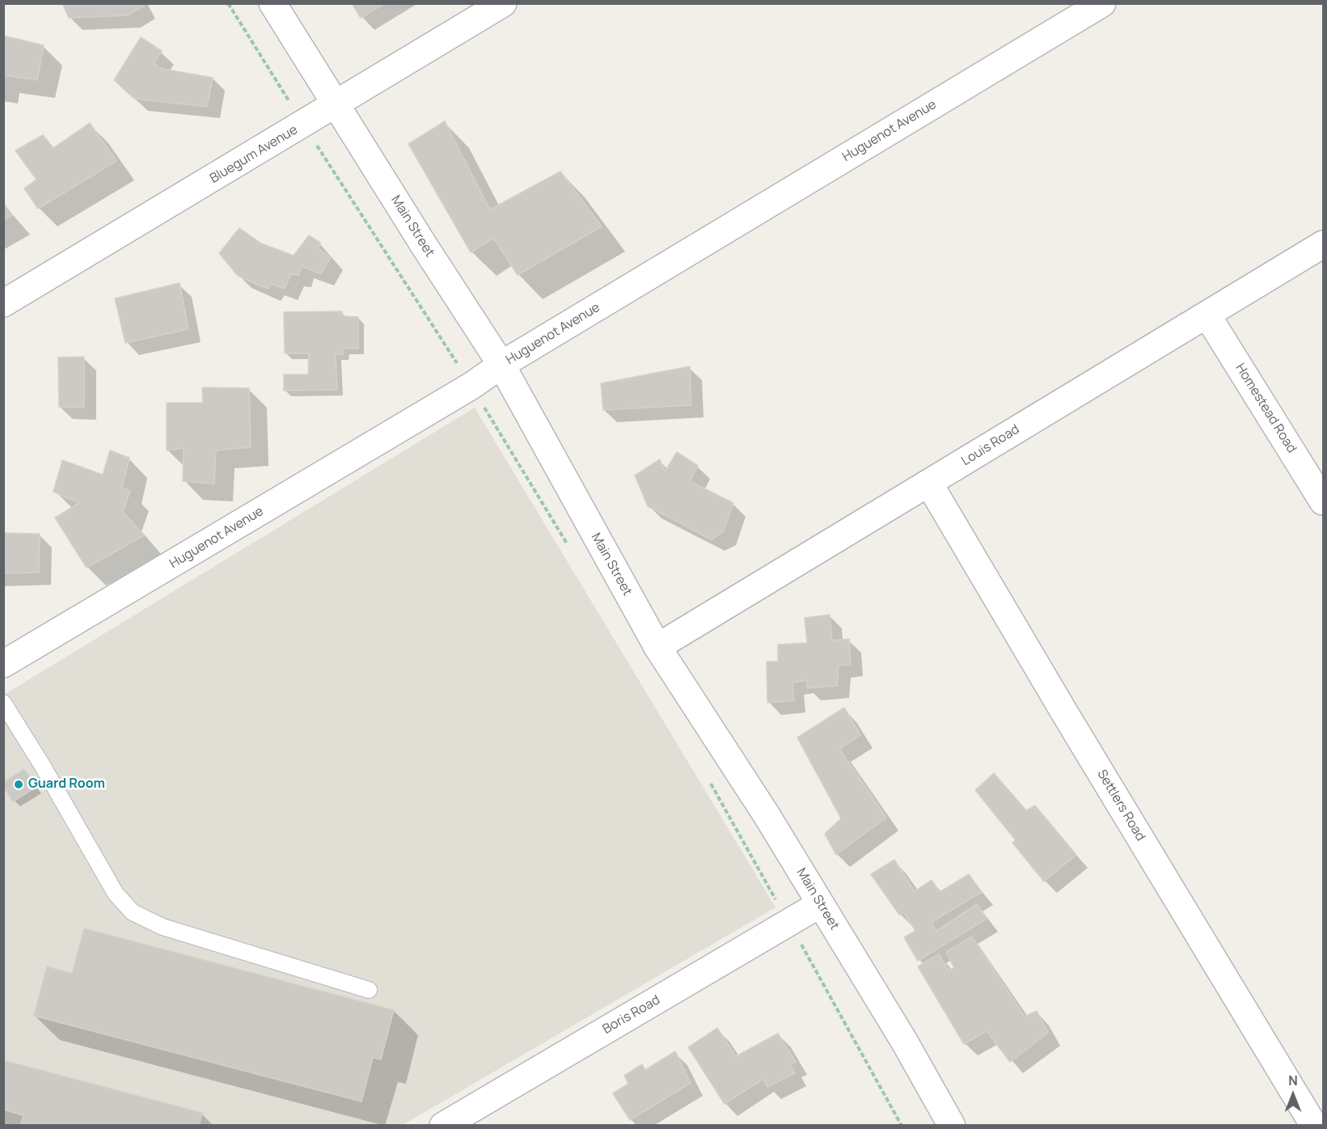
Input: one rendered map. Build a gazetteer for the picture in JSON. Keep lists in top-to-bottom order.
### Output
{
  "streets": {
    "street": [
      "Huguenot Avenue",
      "Bluegum Avenue",
      "Main Street",
      "Homestead Road",
      "Louis Road",
      "Settlers Road",
      "Boris Road"
    ]
  },
  "crossings": [
    ["Huguenot Avenue", "Main Street"],
    ["Bluegum Avenue", "Main Street"],
    ["Main Street", "Louis Road"],
    ["Main Street", "Boris Road"],
    ["Homestead Road", "Louis Road"],
    ["Louis Road", "Settlers Road"]
  ],
  "places": ["Guard Room"],
  "north": "top"
}
